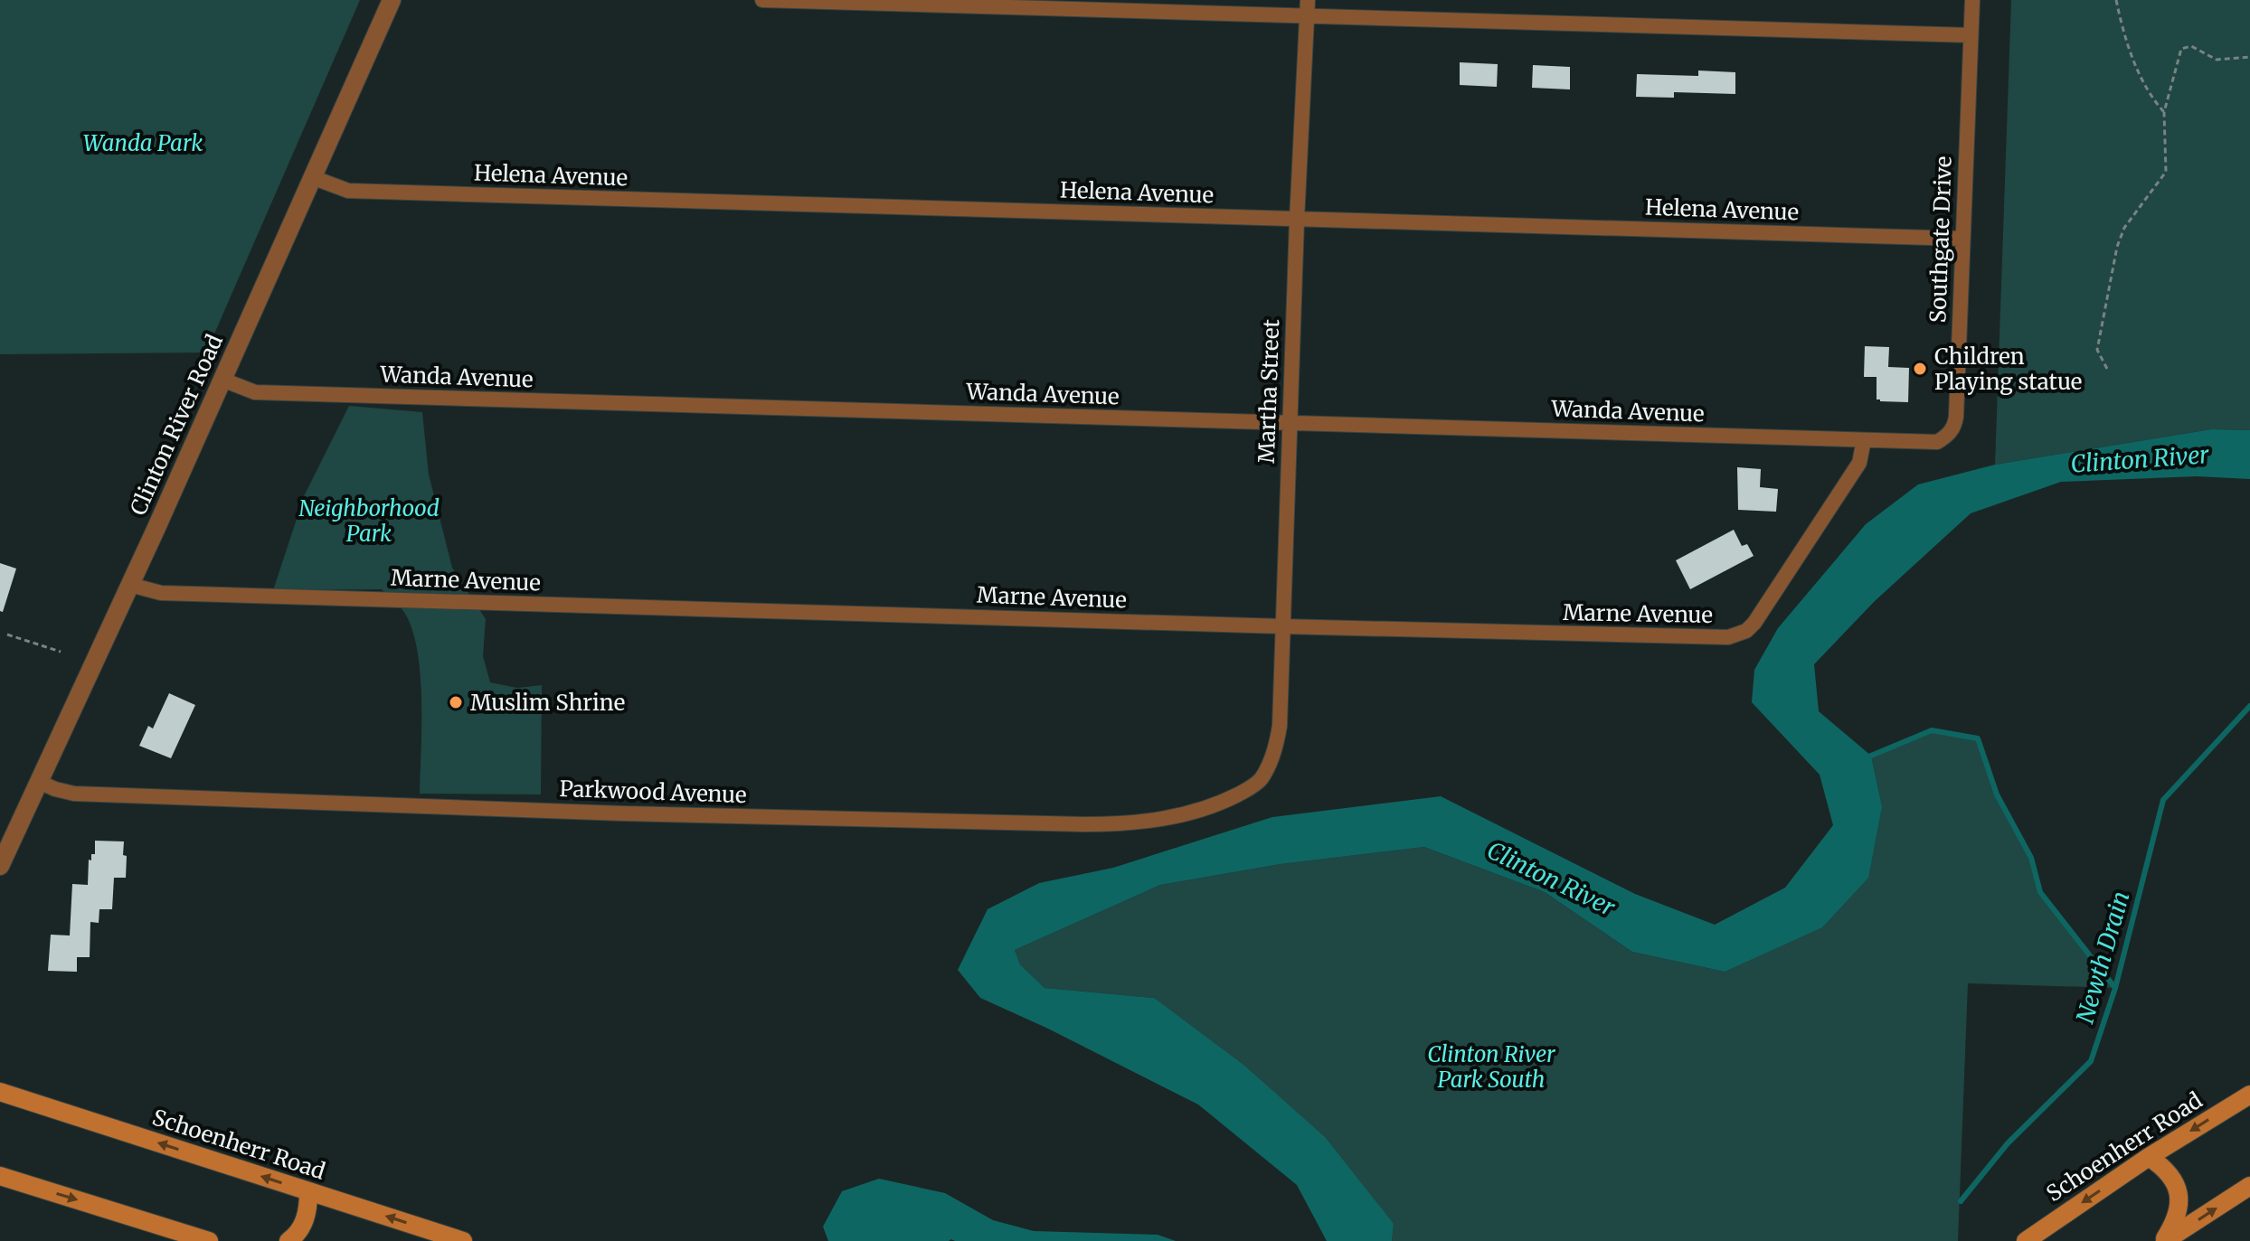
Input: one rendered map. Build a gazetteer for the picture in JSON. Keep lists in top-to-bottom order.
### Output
{
  "streets": {
    "main road": ["Schoenherr Road"],
    "street": [
      "Helena Avenue",
      "Southgate Drive",
      "Wanda Avenue",
      "Martha Street",
      "Clinton River Road",
      "Marne Avenue",
      "Parkwood Avenue"
    ]
  },
  "crossings": [
    ["Helena Avenue", "Southgate Drive"],
    ["Helena Avenue", "Martha Street"],
    ["Helena Avenue", "Clinton River Road"],
    ["Southgate Drive", "Wanda Avenue"],
    ["Southgate Drive", "Marne Avenue"],
    ["Wanda Avenue", "Martha Street"],
    ["Wanda Avenue", "Clinton River Road"],
    ["Wanda Avenue", "Marne Avenue"],
    ["Martha Street", "Marne Avenue"],
    ["Martha Street", "Parkwood Avenue"],
    ["Clinton River Road", "Marne Avenue"],
    ["Clinton River Road", "Parkwood Avenue"]
  ],
  "one_way": ["Schoenherr Road"],
  "water": ["Clinton River", "Newth Drain"],
  "parks": ["Wanda Park", "Neighborhood Park", "Clinton River Park South"],
  "places": ["Children Playing statue", "Muslim Shrine"]
}
